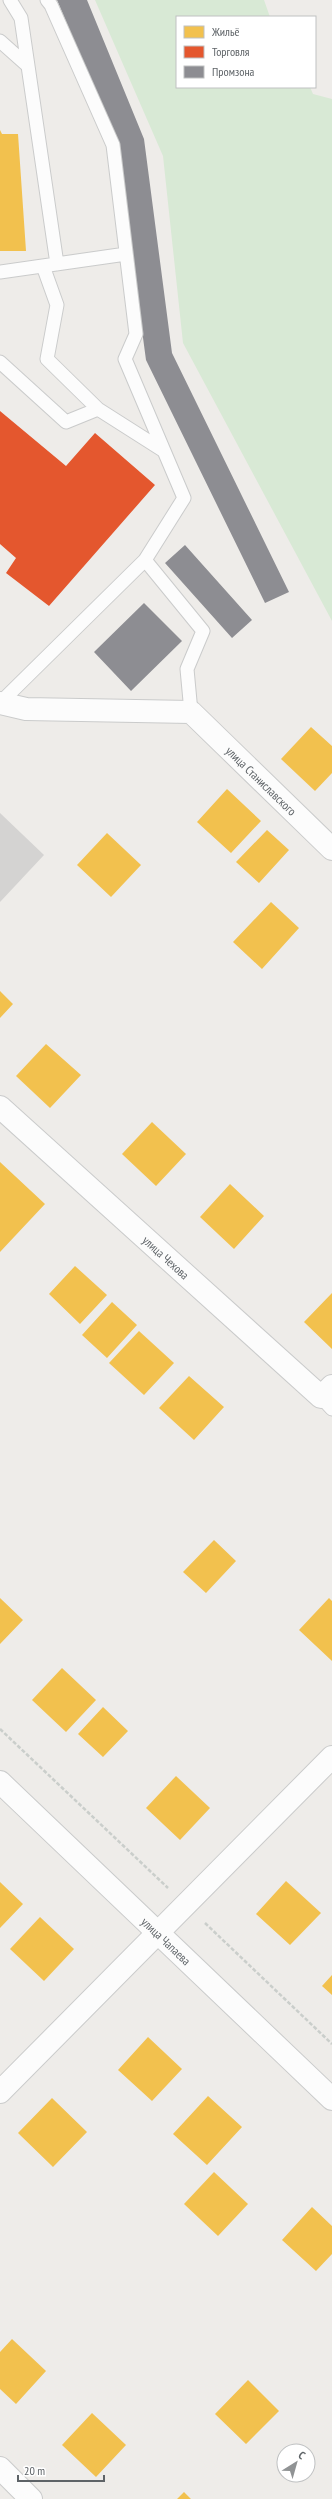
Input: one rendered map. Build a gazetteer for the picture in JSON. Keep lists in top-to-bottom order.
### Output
{
  "streets": {
    "street": ["улица Станиславского", "улица Чехова", "улица Чапаева"]
  },
  "legend": ["Жильё", "Торговля", "Промзона"],
  "scale_bar": "20 m",
  "north": "top right"
}
